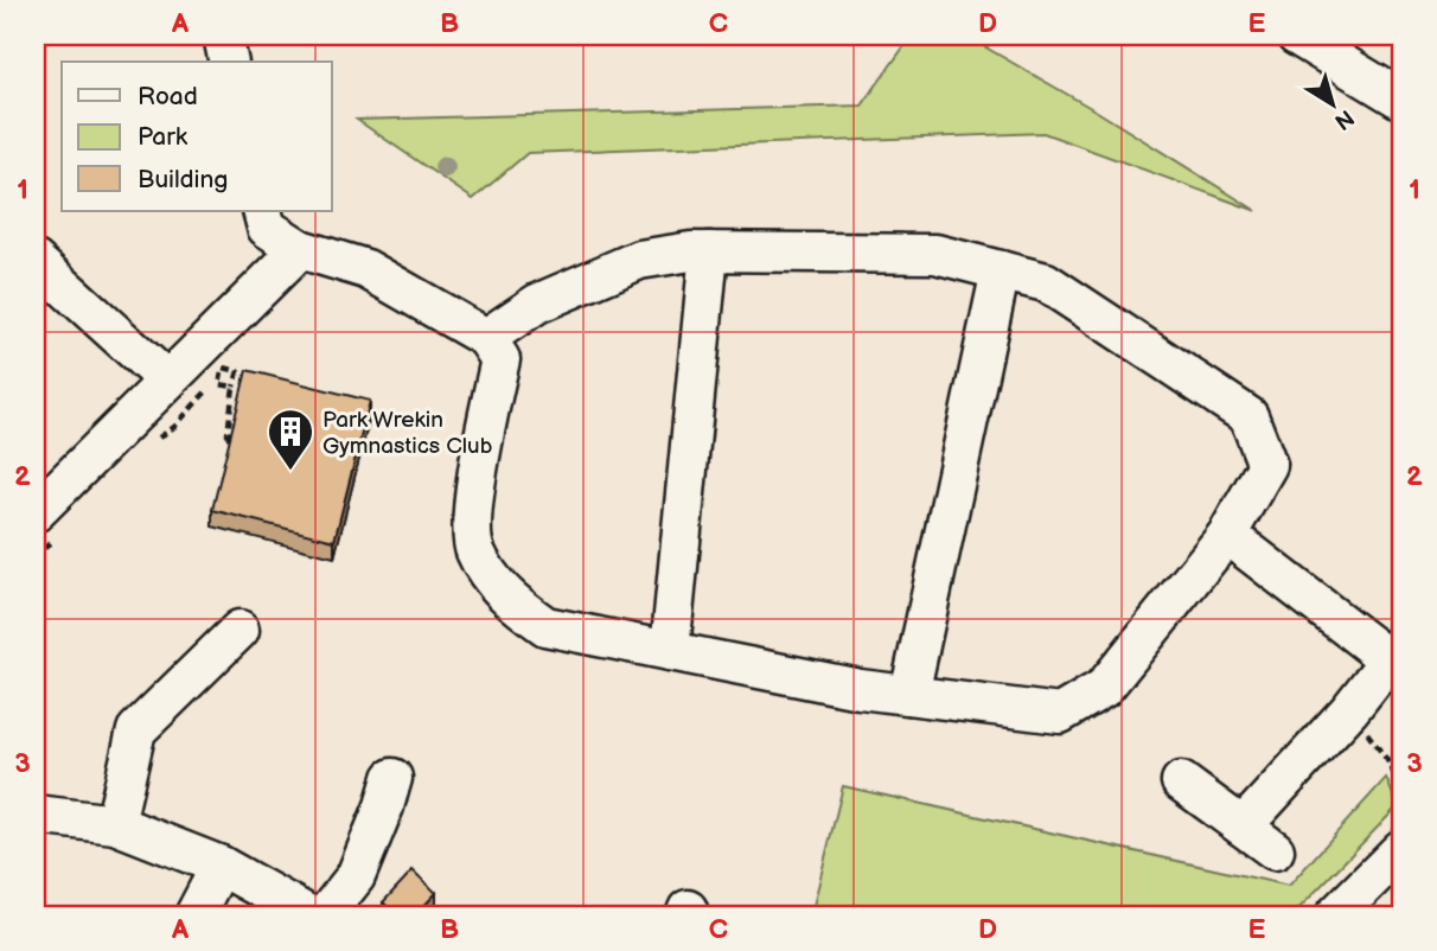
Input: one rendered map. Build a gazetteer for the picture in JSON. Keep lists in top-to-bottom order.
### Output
{
  "places": {
    "building": ["Park Wrekin Gymnastics Club"]
  },
  "legend": ["Road", "Park", "Building"],
  "north": "bottom right",
  "grid": {
    "columns": [
      "A",
      "B",
      "C",
      "D",
      "E"
    ],
    "rows": ["1", "2", "3"]
  }
}
